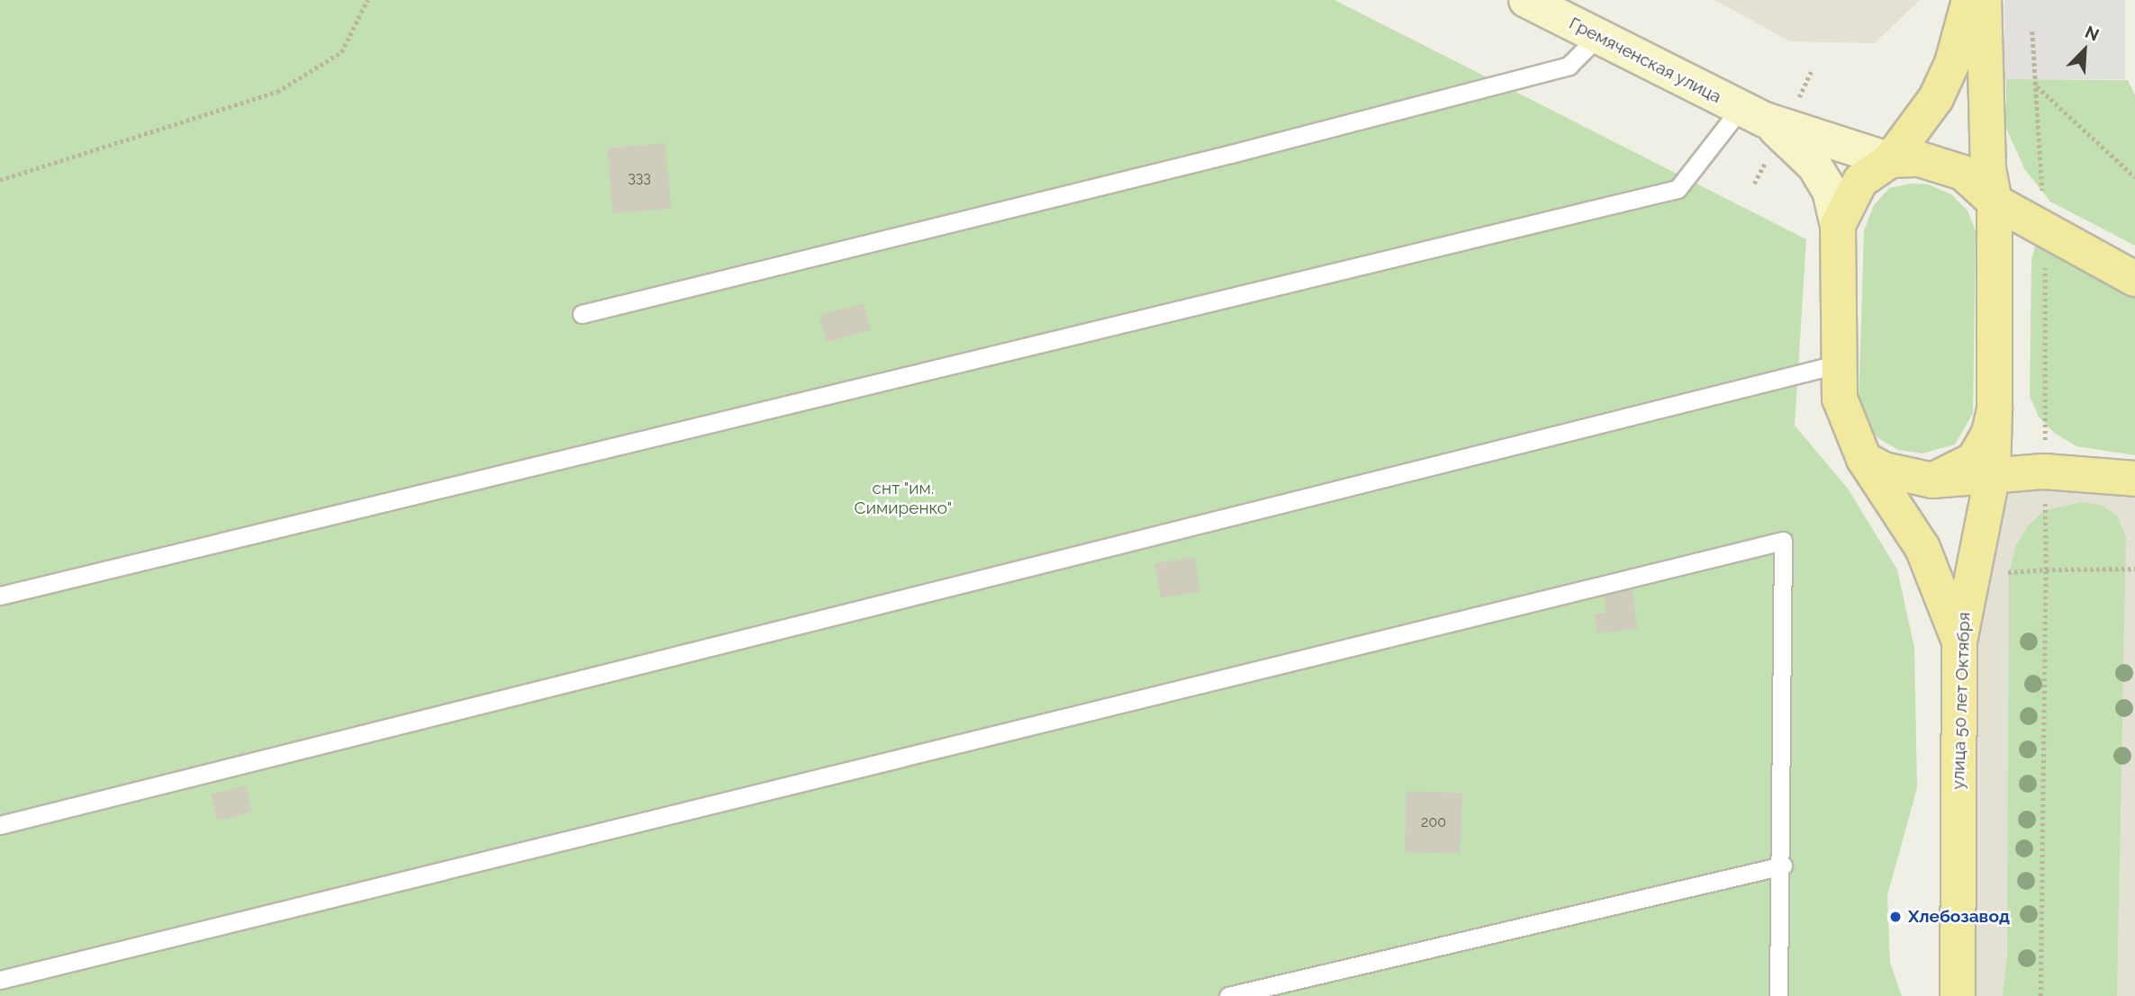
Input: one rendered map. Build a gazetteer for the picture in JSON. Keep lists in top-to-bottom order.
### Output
{
  "streets": {
    "main road": ["Гремяченская улица", "улица 50 лет Октября"]
  },
  "parks": ["снт \"им. Симиренко\""],
  "places": ["Хлебозавод"],
  "house_numbers": ["333", "200"],
  "north": "top right"
}
